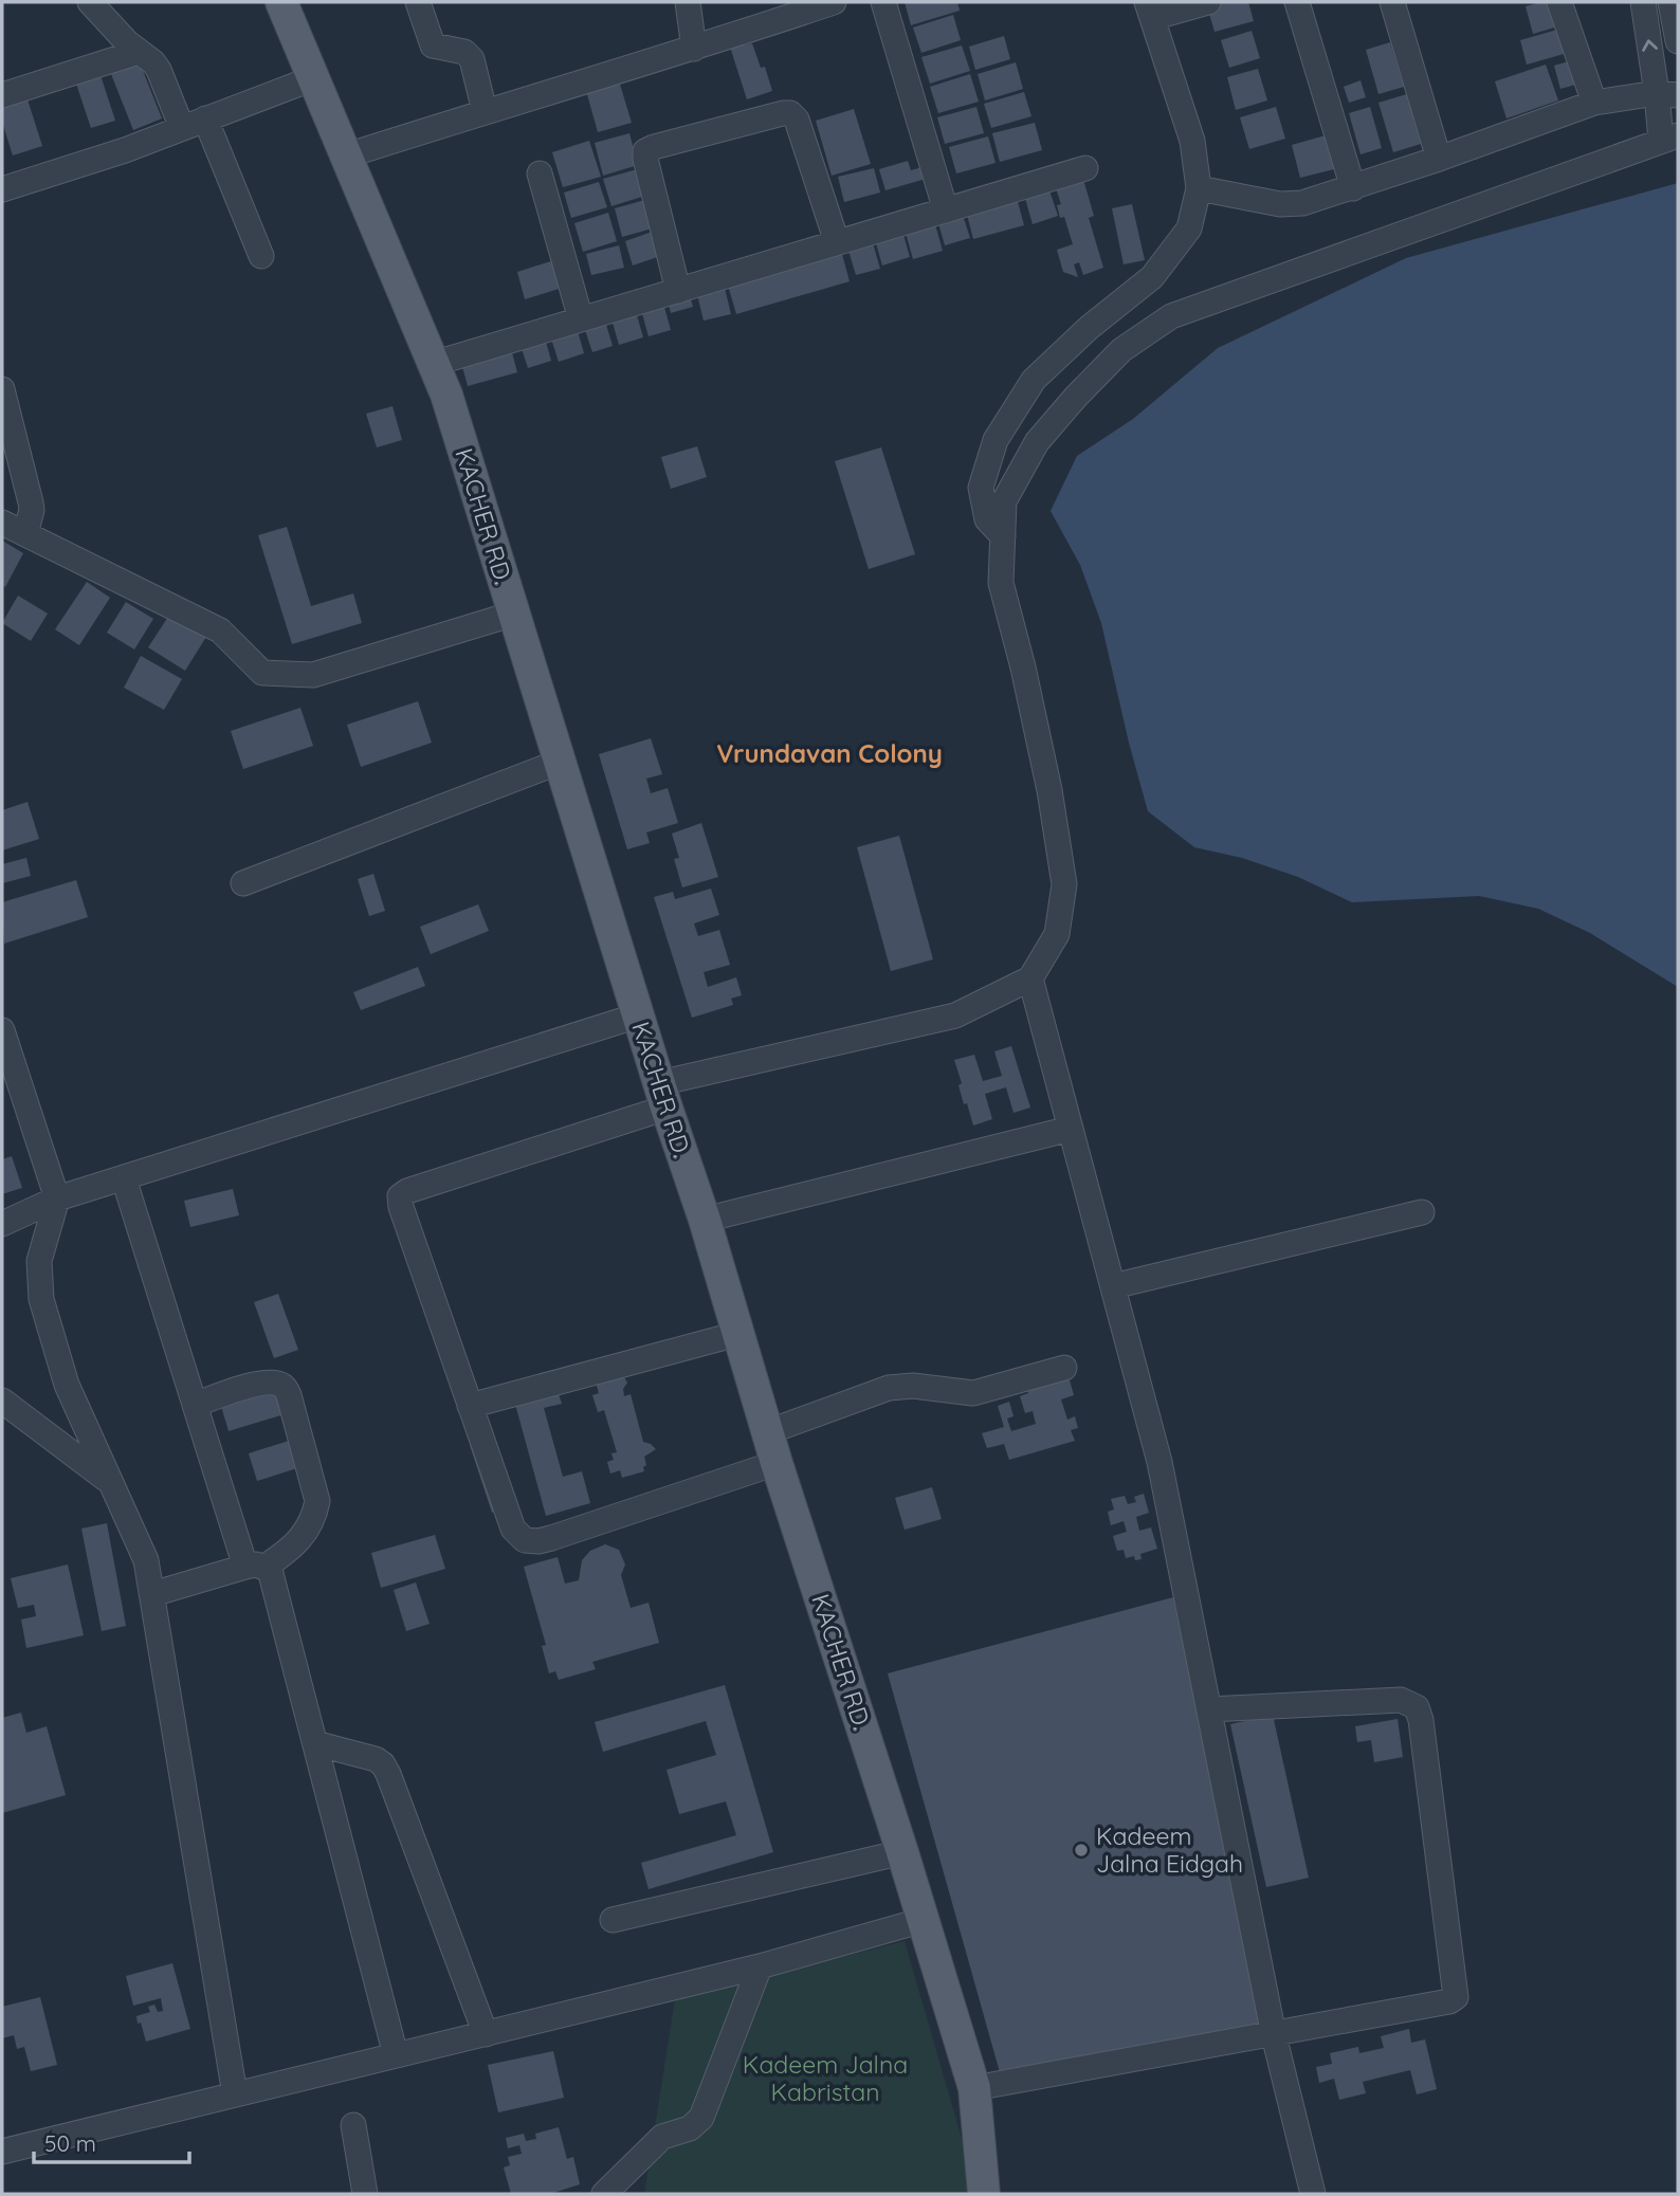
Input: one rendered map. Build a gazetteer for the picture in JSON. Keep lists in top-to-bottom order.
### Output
{
  "streets": {
    "main road": ["KACHER RD."]
  },
  "districts": ["Vrundavan Colony"],
  "parks": ["Kadeem Jalna Kabristan"],
  "places": ["Kadeem Jalna Eidgah"],
  "scale_bar": "50 m"
}
